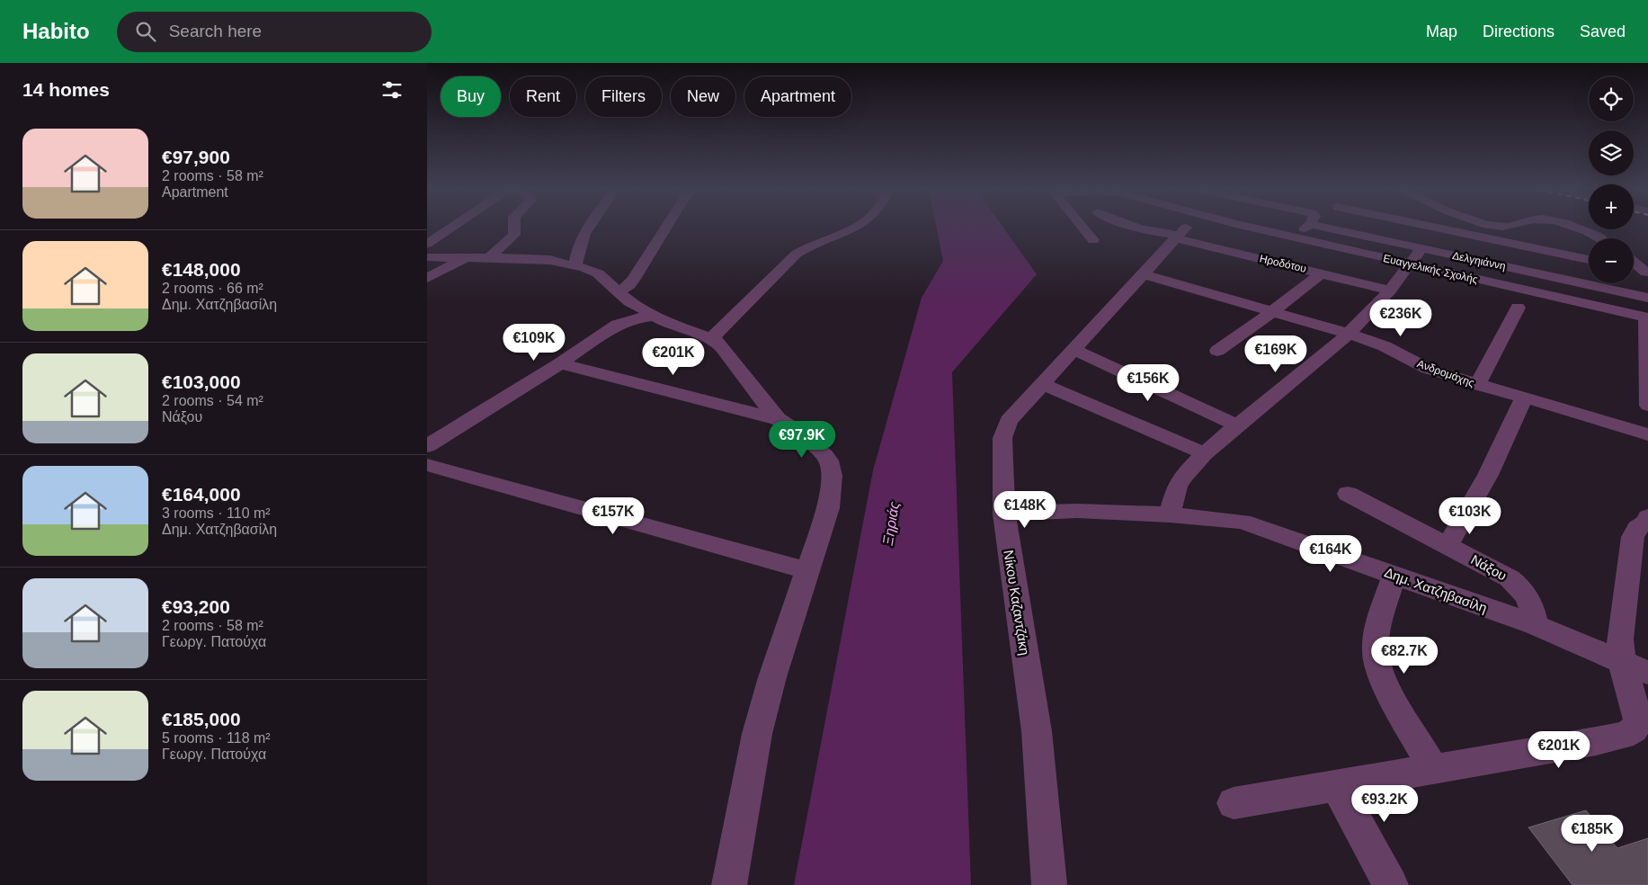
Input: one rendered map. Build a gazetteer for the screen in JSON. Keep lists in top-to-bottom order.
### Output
{
  "streets": {
    "street": [
      "Δελγηιάννη",
      "Ηροδότου",
      "Ευαγγελικής Σχολής",
      "Ανδρομάχης",
      "Νάξου",
      "Δημ. Χατζηβασίλη",
      "Νίκου Καζαντζάκη"
    ]
  },
  "crossings": [
    ["Ηροδότου", "Νίκου Καζαντζάκη"],
    ["Ανδρομάχης", "Νίκου Καζαντζάκη"],
    ["Νάξου", "Δημ. Χατζηβασίλη"],
    ["Δημ. Χατζηβασίλη", "Νίκου Καζαντζάκη"]
  ],
  "water": ["Ξηριάς"],
  "page": {
    "header": "Habito",
    "search": "Search here",
    "nav": ["Map", "Directions", "Saved"],
    "heading": "14 homes",
    "map_buttons": ["+", "−"],
    "chip": [
      "Buy",
      "Rent",
      "Filters",
      "New",
      "Apartment"
    ],
    "list": [
      {
        "name": "€97,900",
        "note": "2 rooms · 58 m² · Apartment"
      },
      {
        "name": "€148,000",
        "note": "2 rooms · 66 m² · Δημ. Χατζηβασίλη"
      },
      {
        "name": "€103,000",
        "note": "2 rooms · 54 m² · Νάξου"
      },
      {
        "name": "€164,000",
        "note": "3 rooms · 110 m² · Δημ. Χατζηβασίλη"
      },
      {
        "name": "€93,200",
        "note": "2 rooms · 58 m² · Γεωργ. Πατούχα"
      },
      {
        "name": "€185,000",
        "note": "5 rooms · 118 m² · Γεωργ. Πατούχα"
      }
    ],
    "price": [
      "€236K",
      "€109K",
      "€169K",
      "€201K",
      "€156K",
      "€97.9K",
      "€148K",
      "€157K",
      "€103K",
      "€164K",
      "€82.7K",
      "€201K",
      "€93.2K",
      "€185K"
    ]
  }
}
